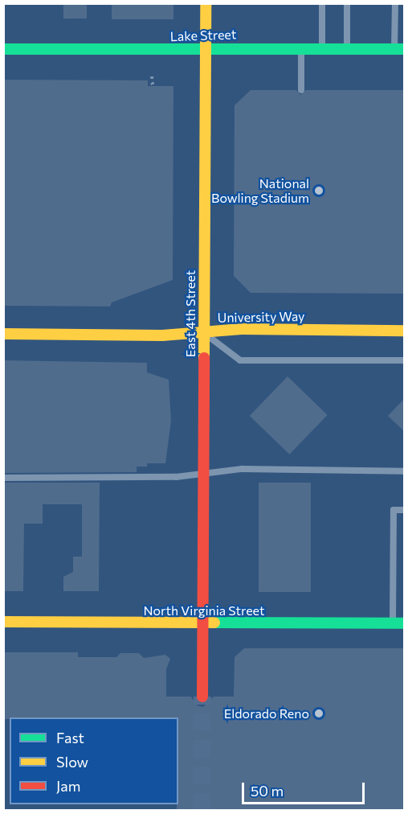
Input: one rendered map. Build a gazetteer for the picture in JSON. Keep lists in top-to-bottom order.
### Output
{
  "streets": {
    "main road": [
      "Lake Street",
      "East 4th Street",
      "University Way",
      "North Virginia Street"
    ]
  },
  "crossings": [
    ["Lake Street", "East 4th Street"],
    ["East 4th Street", "University Way"],
    ["East 4th Street", "North Virginia Street"]
  ],
  "places": ["National Bowling Stadium", "Eldorado Reno"],
  "legend": ["Fast", "Slow", "Jam"],
  "scale_bar": "50 m"
}
